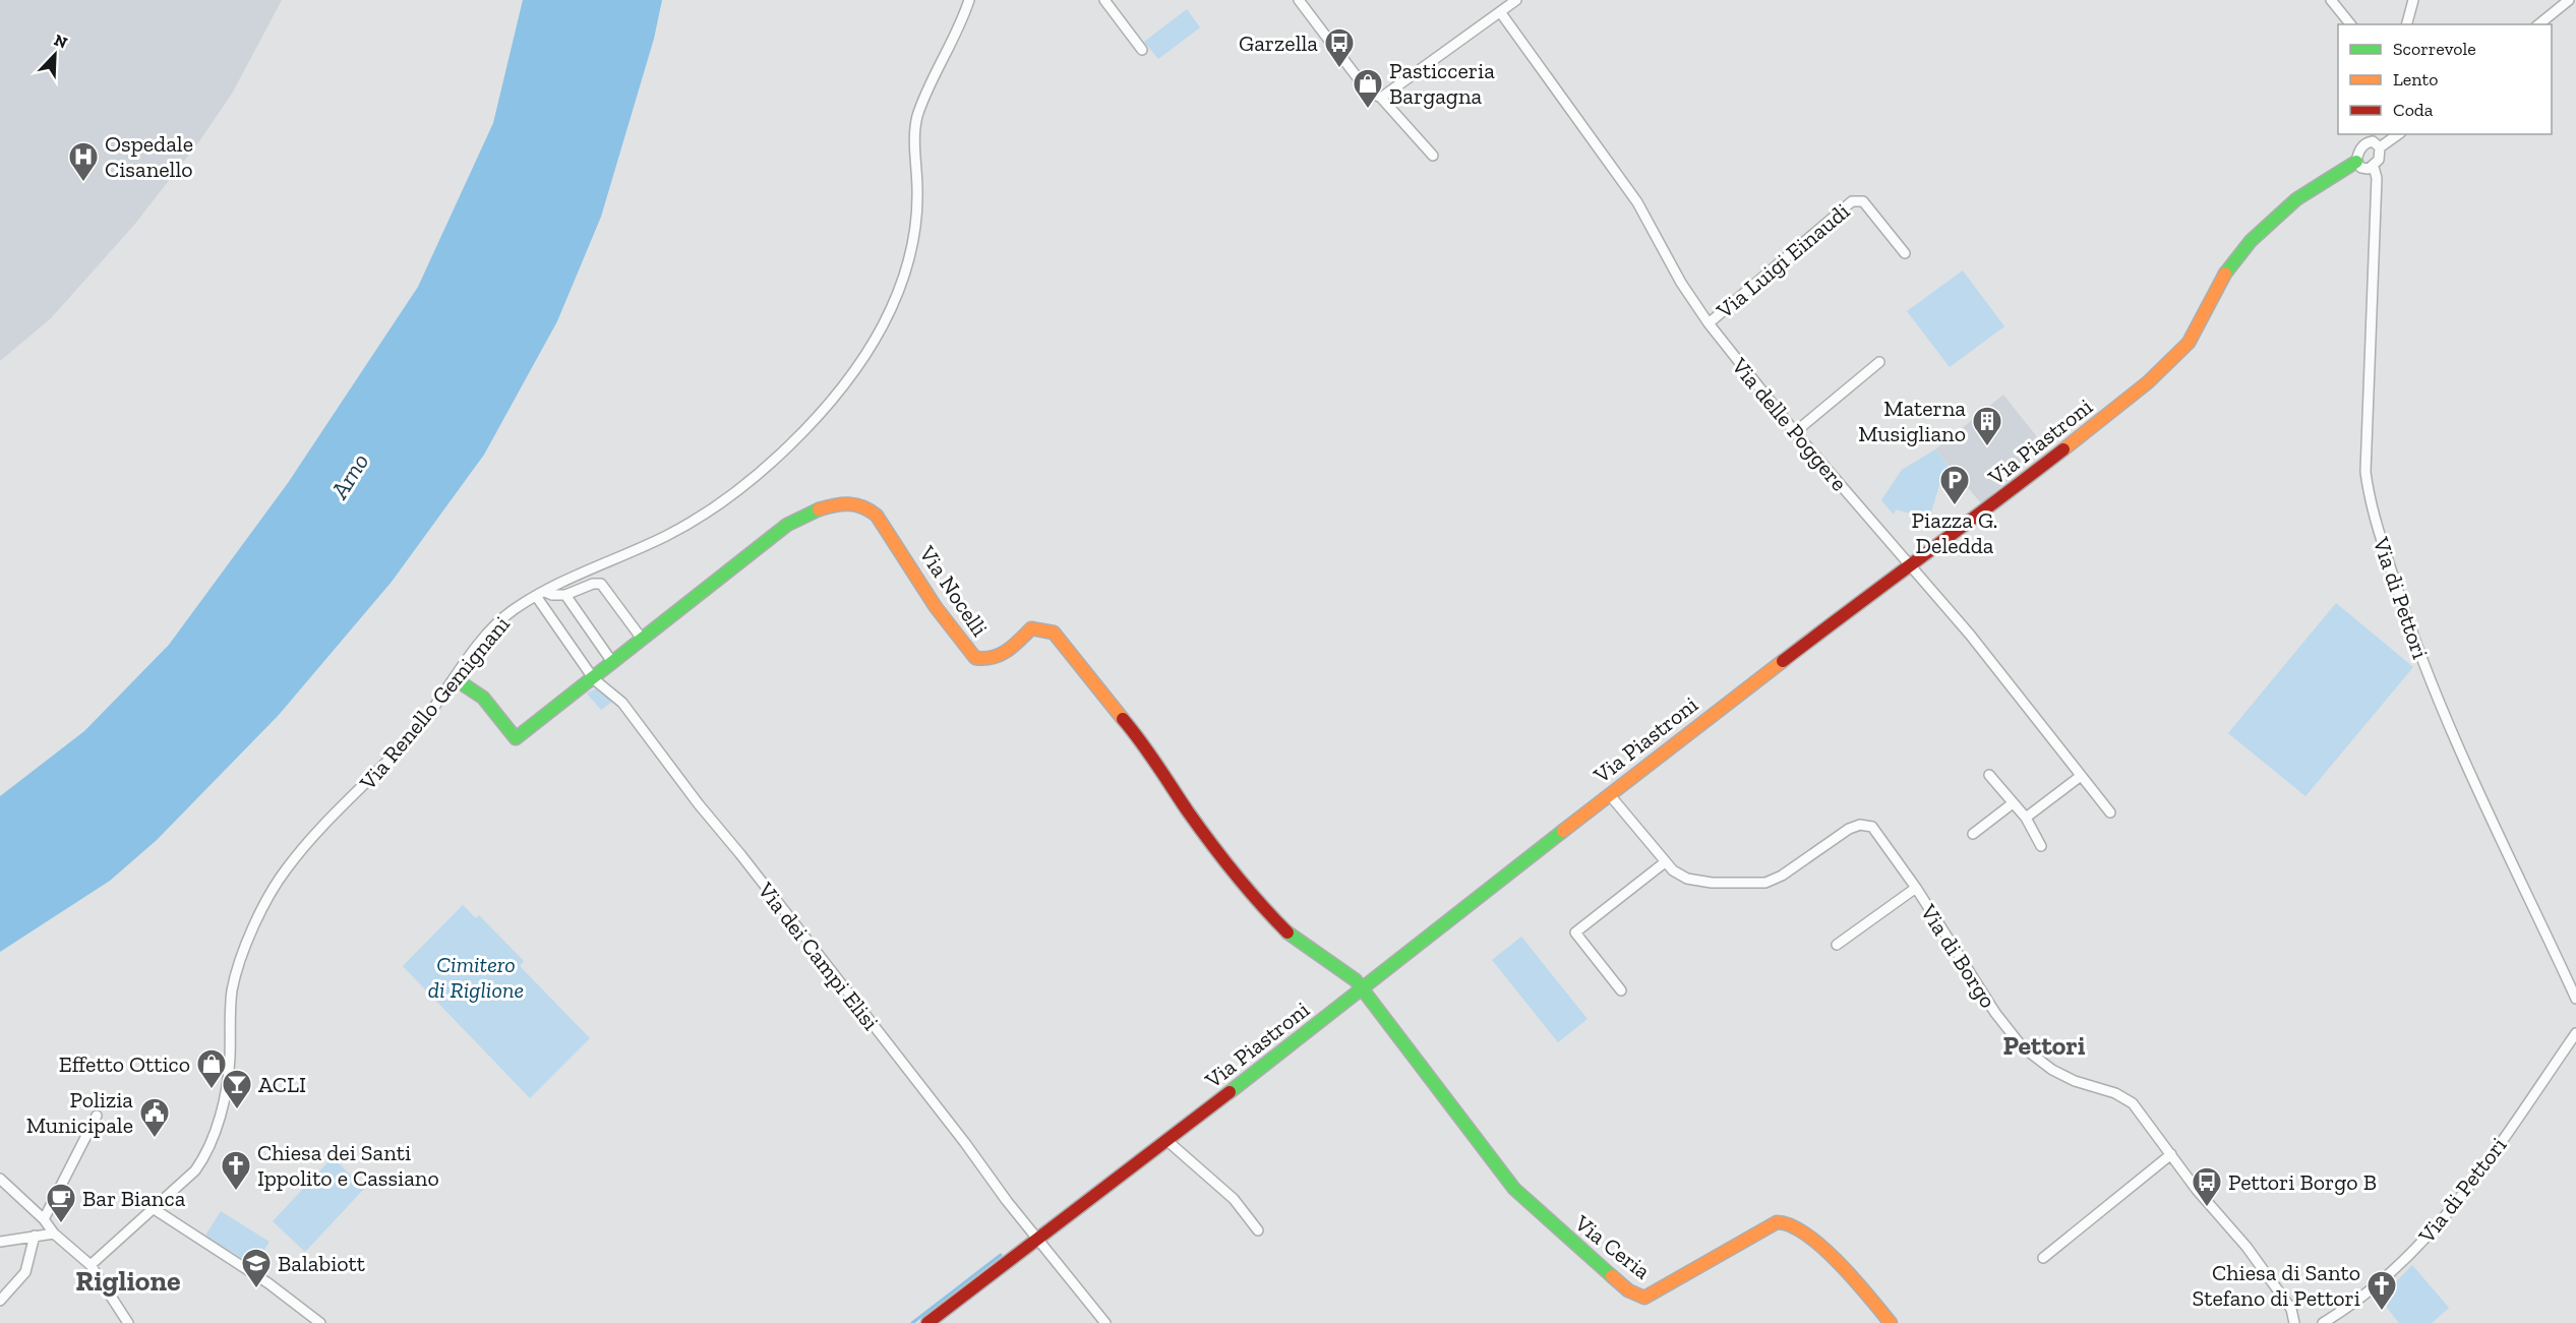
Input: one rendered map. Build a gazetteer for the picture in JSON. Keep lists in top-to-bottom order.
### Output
{
  "streets": {
    "street": [
      "Via Luigi Einaudi",
      "Via delle Poggere",
      "Via Piastroni",
      "Via Nocelli",
      "Via di Pettori",
      "Via Renello Gemignani",
      "Via dei Campi Elisi",
      "Via di Borgo",
      "Via Ceria"
    ]
  },
  "crossings": [
    ["Via Luigi Einaudi", "Via delle Poggere"],
    ["Via delle Poggere", "Via Piastroni"],
    ["Via Piastroni", "Via Nocelli"],
    ["Via Piastroni", "Via dei Campi Elisi"],
    ["Via Piastroni", "Via di Borgo"],
    ["Via Piastroni", "Via Ceria"],
    ["Via Nocelli", "Via Renello Gemignani"],
    ["Via Nocelli", "Via dei Campi Elisi"],
    ["Via Nocelli", "Via Ceria"]
  ],
  "districts": ["Pettori", "Riglione"],
  "water": ["Arno"],
  "parks": ["Cimitero di Riglione"],
  "places": {
    "bus stop": ["Garzella", "Pettori Borgo B"],
    "shop": ["Pasticceria Bargagna", "Effetto Ottico"],
    "hospital": ["Ospedale Cisanello"],
    "building": ["Materna Musigliano"],
    "parking": ["Piazza G. Deledda"],
    "bar": ["ACLI"],
    "public building": ["Polizia Municipale"],
    "church": ["Chiesa dei Santi Ippolito e Cassiano", "Chiesa di Santo Stefano di Pettori"],
    "cafe": ["Bar Bianca"],
    "school or university": ["Balabiott"]
  },
  "legend": ["Scorrevole", "Lento", "Coda"],
  "north": "top right"
}
